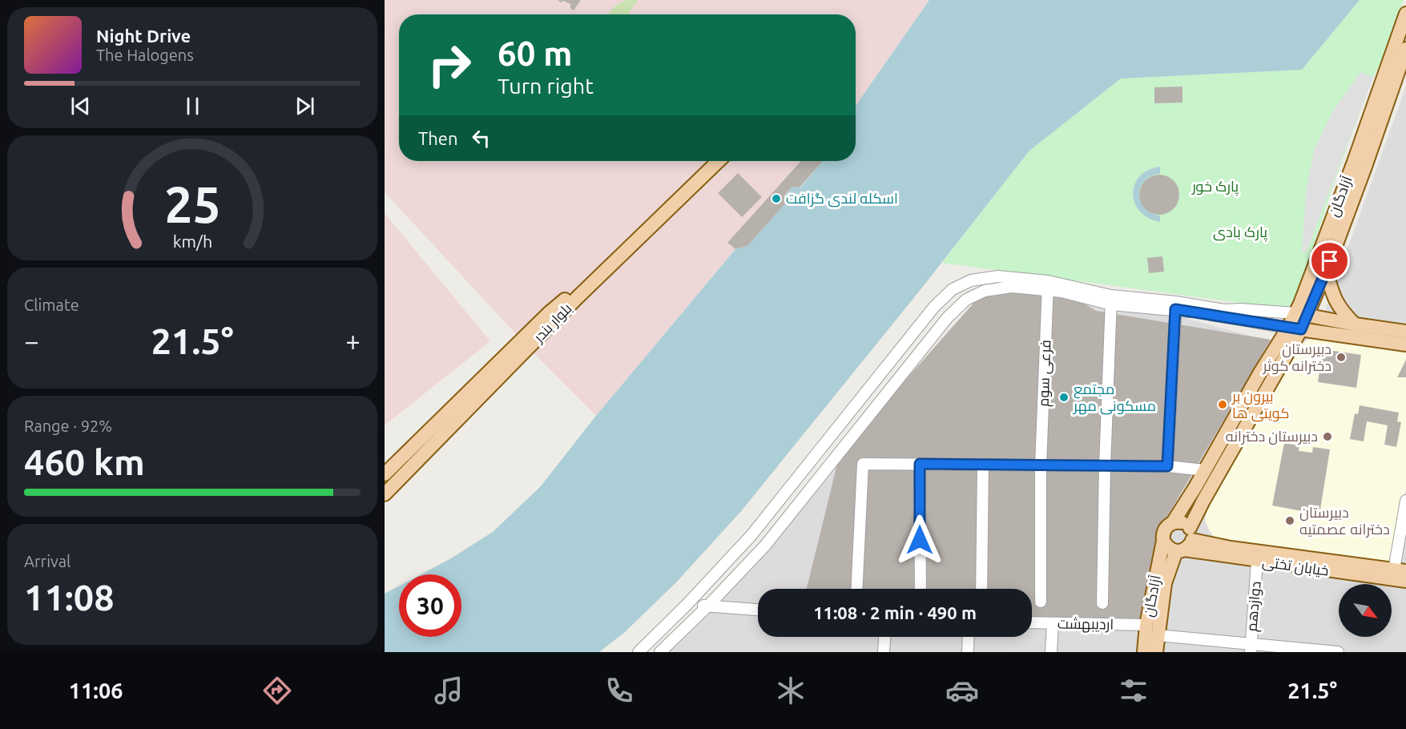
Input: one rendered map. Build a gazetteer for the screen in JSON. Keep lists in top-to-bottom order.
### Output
{
  "streets": {
    "main road": ["آزادگان", "بلوار بندر", "خیابان تختی"],
    "street": ["فرعی سوم", "دوازدهم", "اردیبهشت"]
  },
  "crossings": [
    ["آزادگان", "خیابان تختی"],
    ["آزادگان", "اردیبهشت"],
    ["خیابان تختی", "دوازدهم"]
  ],
  "parks": ["پارک خور", "پارک بادی"],
  "places": [
    "اسکله لندی گزافت",
    "دبیرستان دخترانه کوثر",
    "مجتمع مسکونی مهر",
    "بیرون بر کویتی ها",
    "دبیرستان دخترانه",
    "دبیرستان دخترانه عصمتیه"
  ],
  "north": "bottom right",
  "page": {
    "turn": ["60 m", "Turn right"],
    "song": ["Night Drive", "The Halogens"],
    "then": "Then",
    "tile": [
      "Climate",
      ["Range · 92%", "460 km"],
      ["Arrival", "11:08"]
    ],
    "heat": ["−", "21.5°", "+"],
    "limit": "30",
    "trip": "11:08 · 2 min · 490 m",
    "tabs": ["11:06", "21.5°"],
    "gauge": ["25", "km/h"]
  }
}
